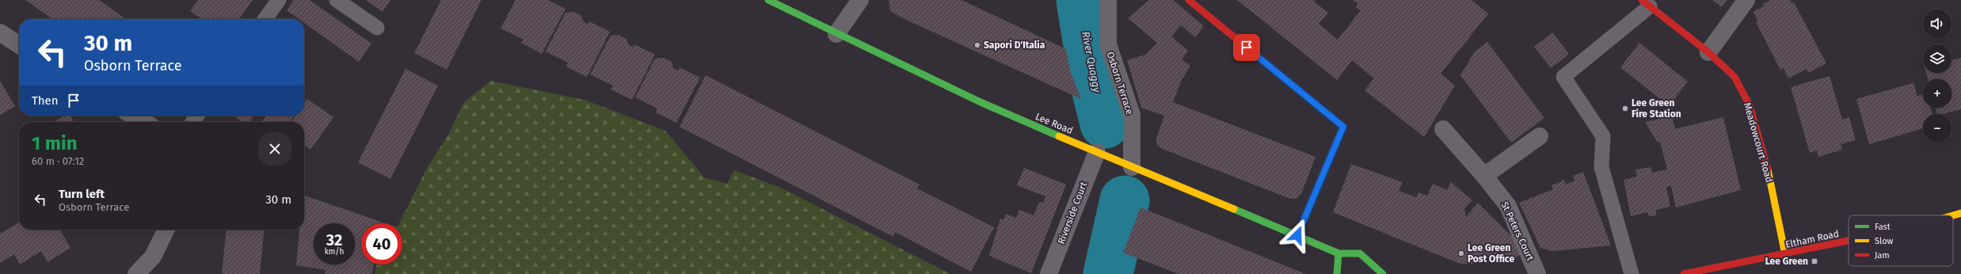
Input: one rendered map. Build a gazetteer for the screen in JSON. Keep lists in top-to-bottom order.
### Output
{
  "streets": {
    "main road": ["Lee Road", "Meadowcourt Road", "Eltham Road"],
    "street": ["Osborn Terrace", "Riverside Court", "St Peters Court"]
  },
  "crossings": [
    ["Osborn Terrace", "Lee Road"],
    ["Lee Road", "Riverside Court"],
    ["Meadowcourt Road", "Eltham Road"]
  ],
  "water": ["River Quaggy"],
  "places": {
    "other": ["Sapori D'Italia", "Lee Green Fire Station", "Lee Green Post Office"],
    "transit": ["Lee Green"]
  },
  "legend": ["Fast", "Slow", "Jam"],
  "page": {
    "map_buttons": ["+", "−"],
    "turn": ["30 m", "Osborn Terrace"],
    "then": "Then",
    "heading": ["1 min", "60 m · 07:12"],
    "list": [
      {
        "name": "Turn left",
        "note": "Osborn Terrace",
        "value": "30 m"
      }
    ],
    "speed": "32 km/h",
    "limit": "40"
  }
}
